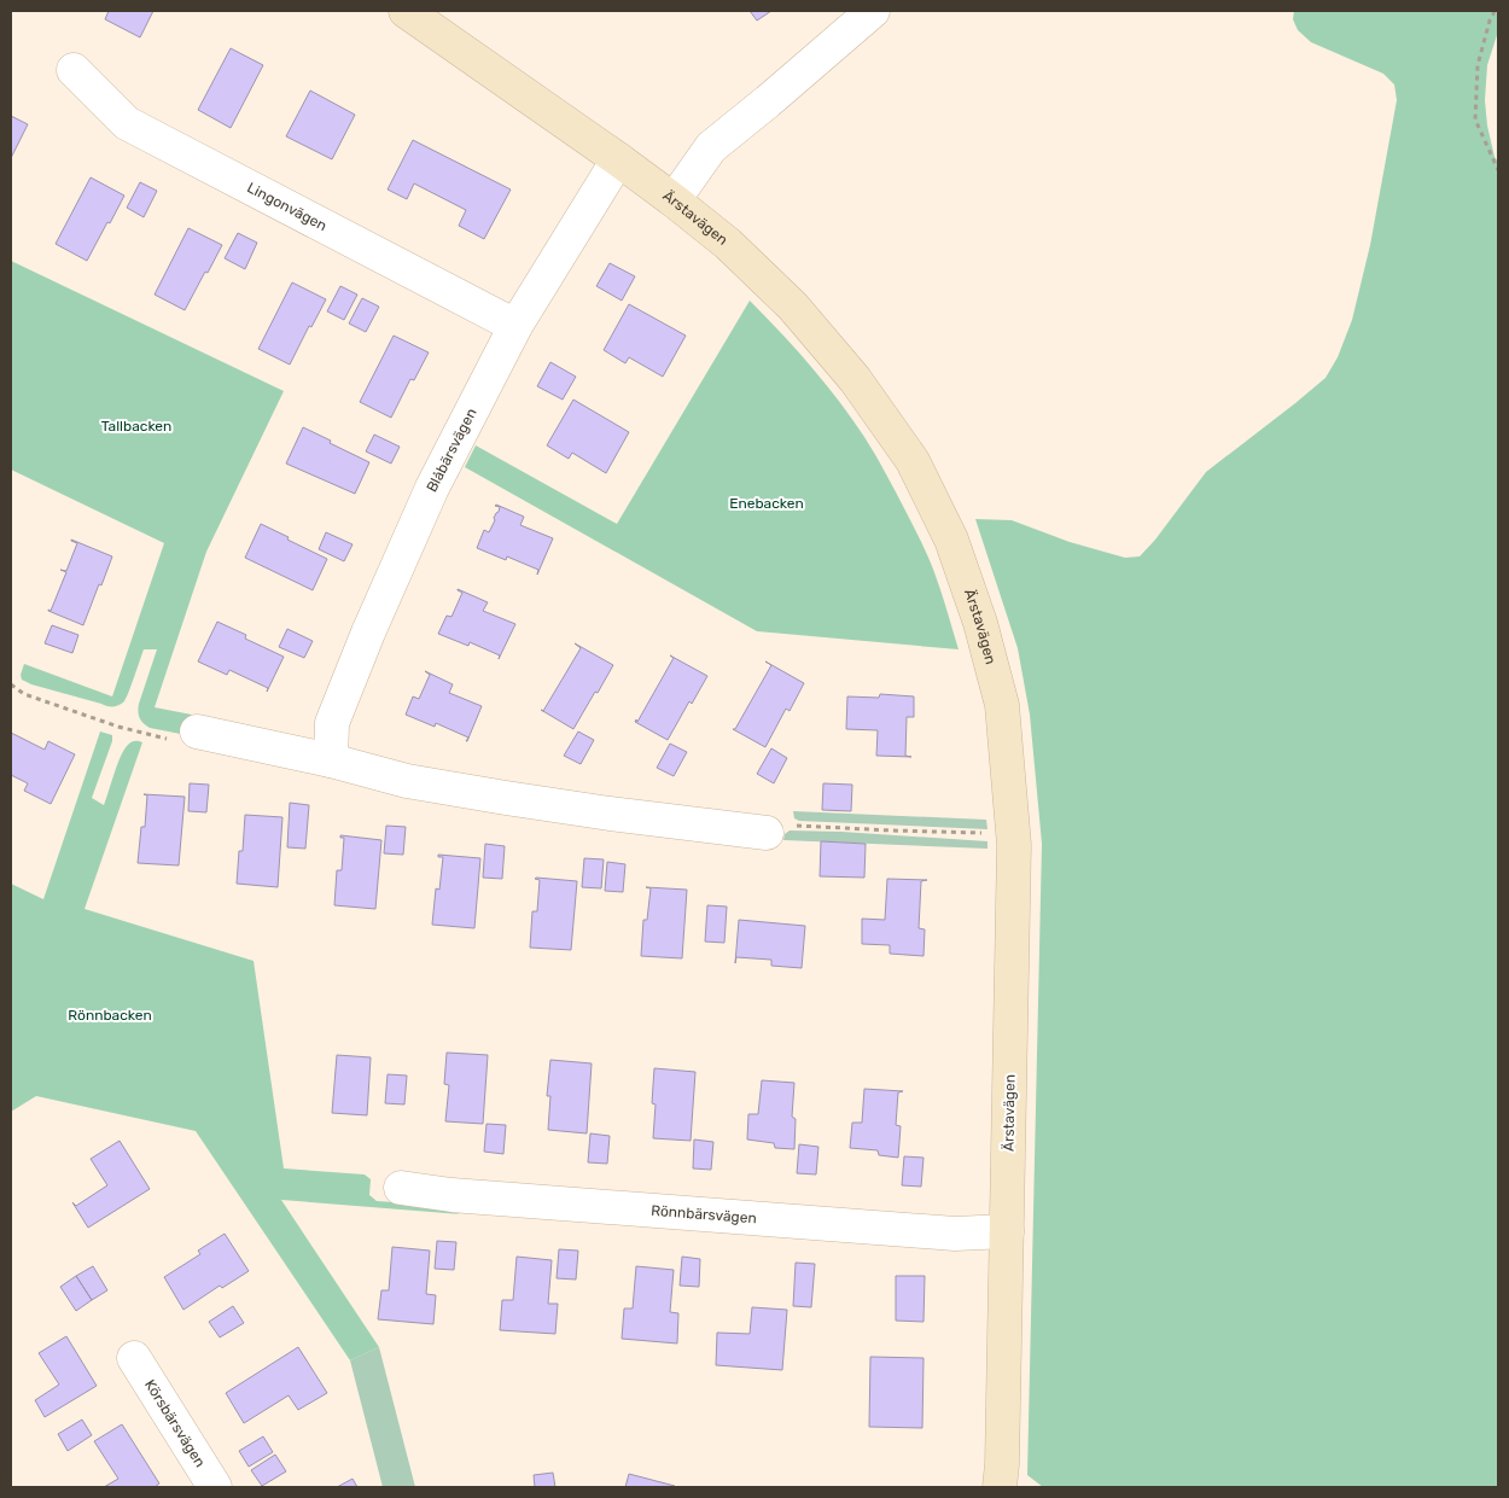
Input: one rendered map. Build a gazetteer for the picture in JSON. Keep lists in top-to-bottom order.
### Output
{
  "streets": {
    "street": [
      "Lingonvägen",
      "Ärstavägen",
      "Blåbärsvägen",
      "Rönnbärsvägen",
      "Körsbärsvägen"
    ]
  },
  "crossings": [
    ["Lingonvägen", "Blåbärsvägen"],
    ["Ärstavägen", "Blåbärsvägen"],
    ["Ärstavägen", "Rönnbärsvägen"]
  ],
  "parks": ["Tallbacken", "Enebacken", "Rönnbacken"]
}
